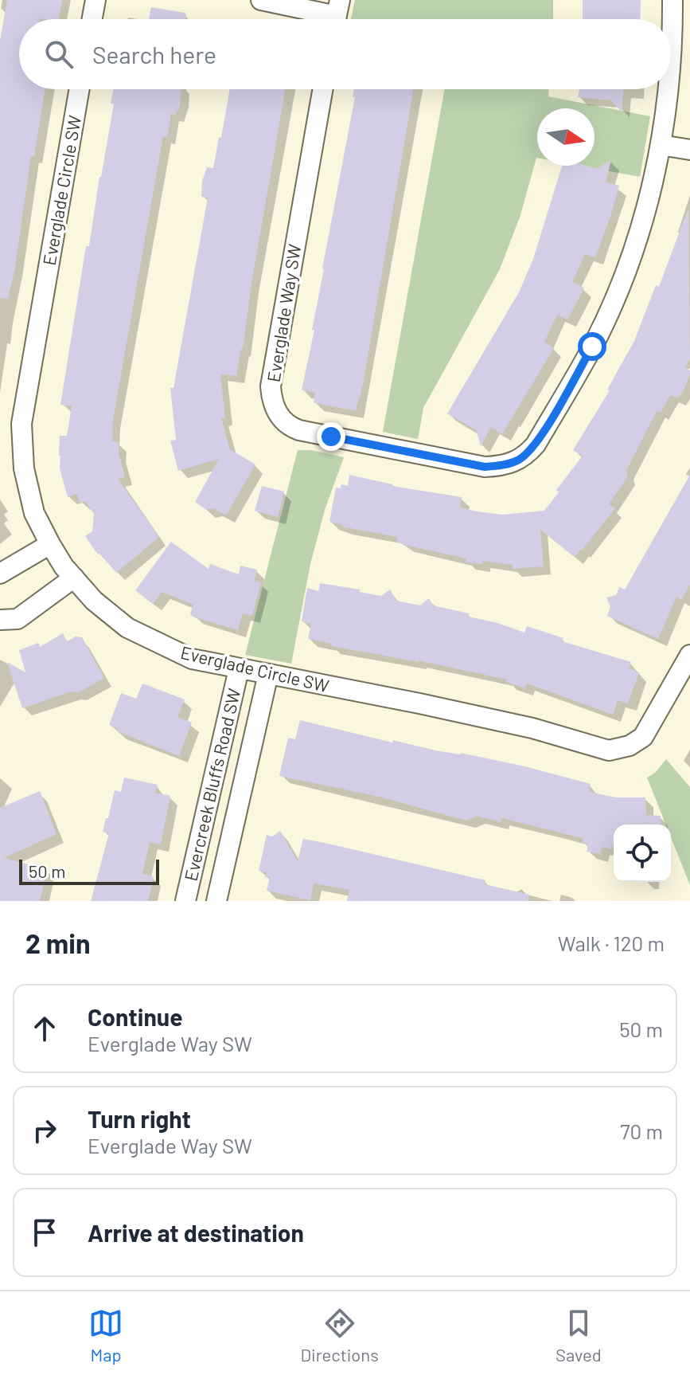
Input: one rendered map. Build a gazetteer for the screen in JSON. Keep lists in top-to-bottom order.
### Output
{
  "streets": {
    "street": ["Everglade Circle SW", "Everglade Way SW", "Evercreek Bluffs Road SW"]
  },
  "crossings": [
    ["Everglade Circle SW", "Evercreek Bluffs Road SW"]
  ],
  "scale_bar": "50 m",
  "north": "right",
  "page": {
    "search": "Search here",
    "scale": "50 m",
    "heading": ["2 min", "Walk · 120 m"],
    "list": [
      ["Continue", "Everglade Way SW", "50 m"],
      ["Turn right", "Everglade Way SW", "70 m"],
      "Arrive at destination"
    ],
    "nav": ["Map", "Directions", "Saved"]
  }
}
